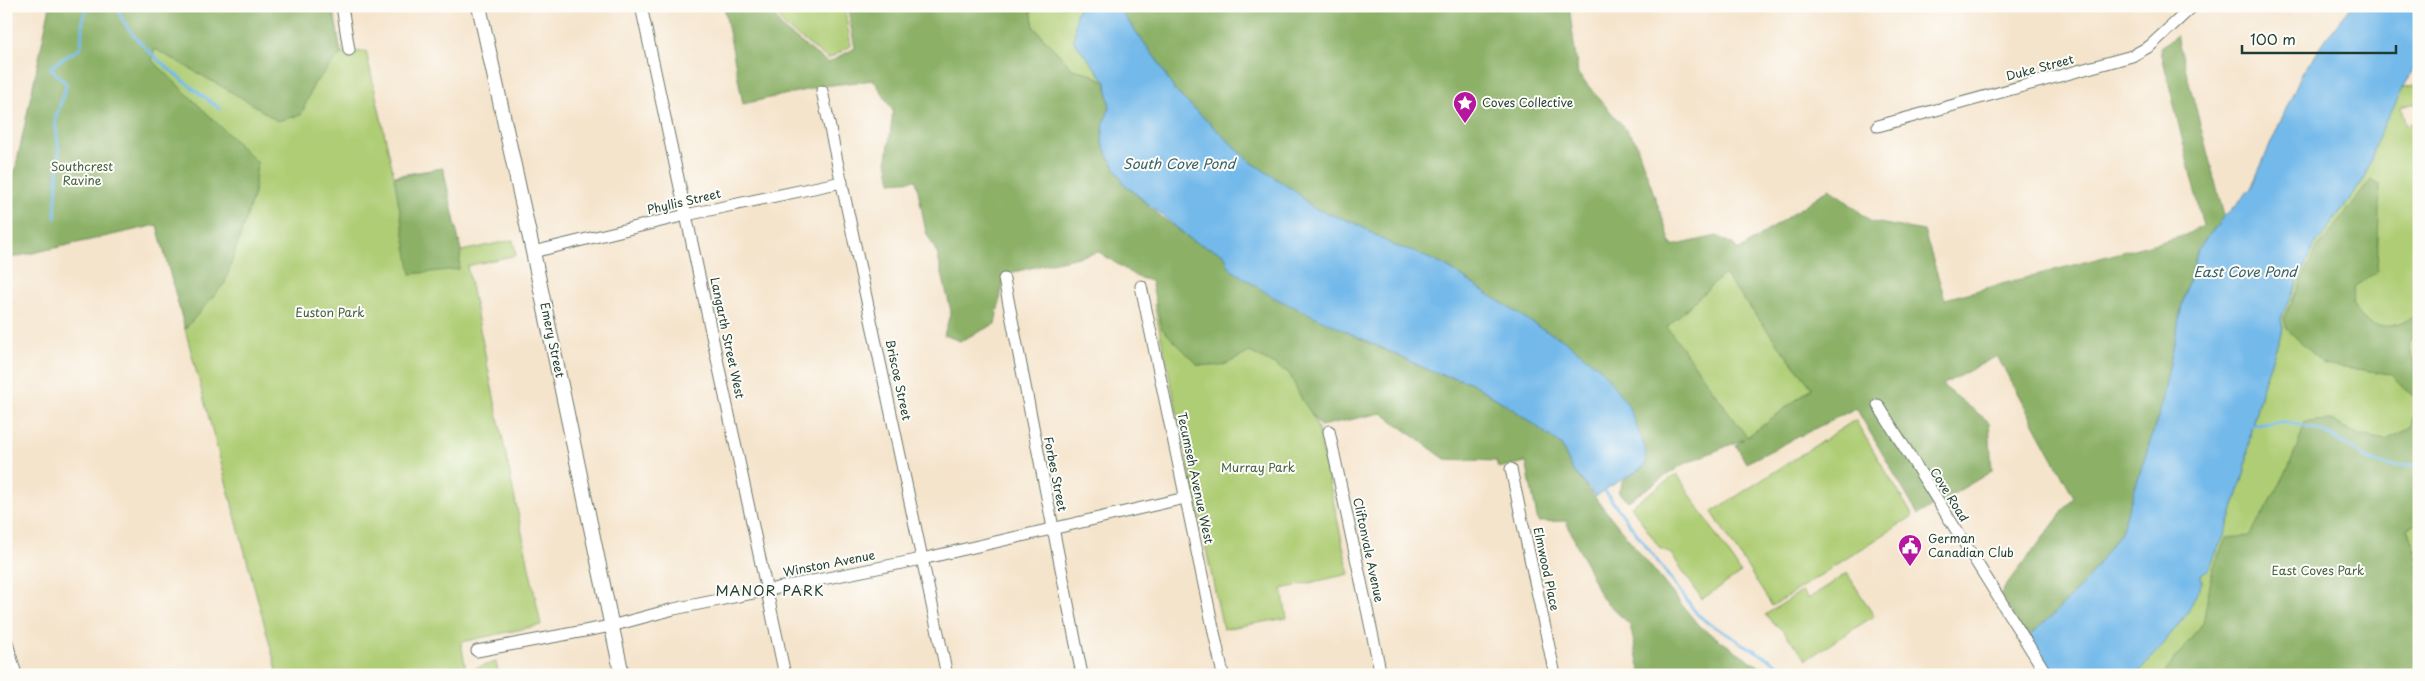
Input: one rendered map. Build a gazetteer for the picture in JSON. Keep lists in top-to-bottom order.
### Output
{
  "streets": {
    "street": [
      "Duke Street",
      "Phyllis Street",
      "Langarth Street West",
      "Emery Street",
      "Briscoe Street",
      "Forbes Street",
      "Tecumseh Avenue West",
      "Cove Road",
      "Cliftonvale Avenue",
      "Winston Avenue",
      "Elmwood Place"
    ]
  },
  "crossings": [
    ["Phyllis Street", "Langarth Street West"],
    ["Phyllis Street", "Emery Street"],
    ["Phyllis Street", "Briscoe Street"],
    ["Langarth Street West", "Winston Avenue"],
    ["Emery Street", "Winston Avenue"],
    ["Briscoe Street", "Winston Avenue"],
    ["Forbes Street", "Winston Avenue"],
    ["Tecumseh Avenue West", "Winston Avenue"]
  ],
  "districts": ["MANOR PARK"],
  "water": ["South Cove Pond", "East Cove Pond"],
  "parks": [
    "Southcrest Ravine",
    "Euston Park",
    "Murray Park",
    "East Coves Park"
  ],
  "places": {
    "place": ["Coves Collective"],
    "public building": ["German Canadian Club"]
  },
  "scale_bar": "100 m"
}
